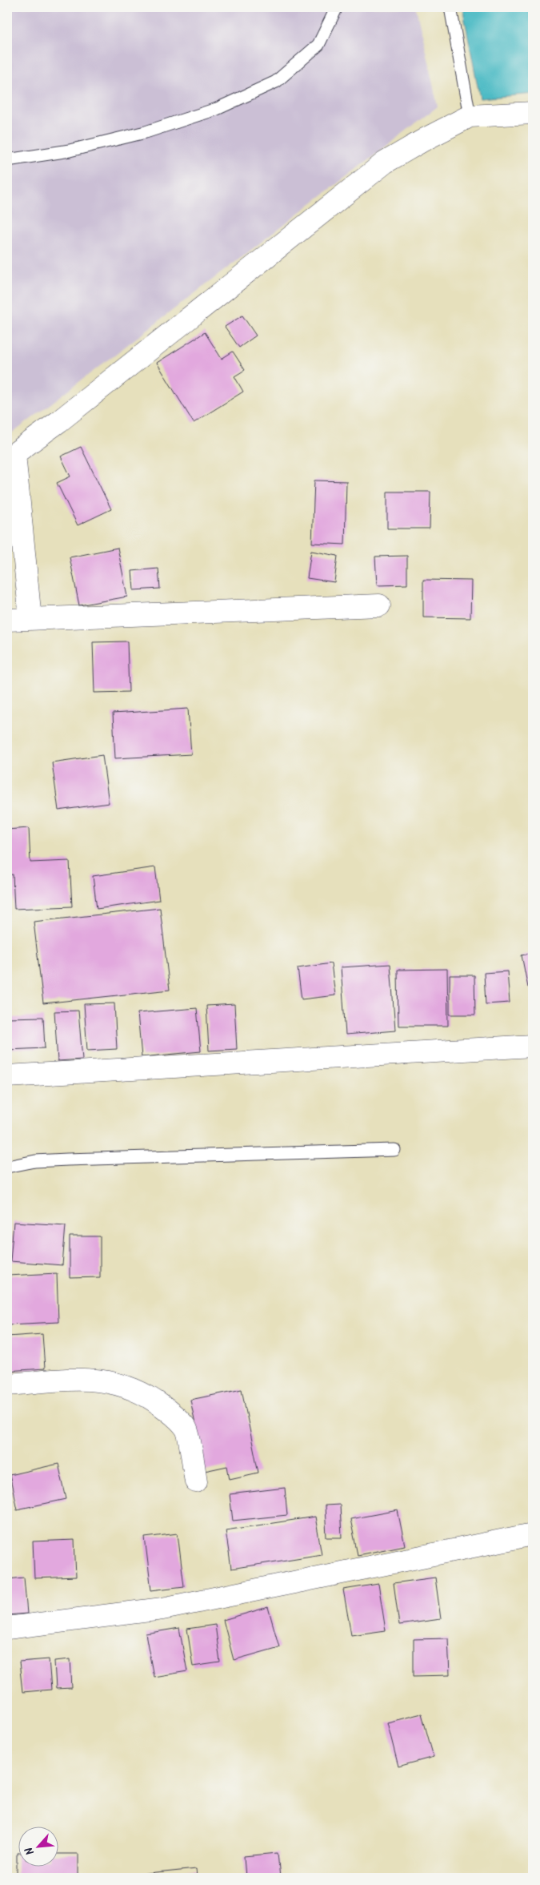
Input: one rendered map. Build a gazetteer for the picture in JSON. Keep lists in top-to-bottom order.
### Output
{
  "north": "bottom left"
}
